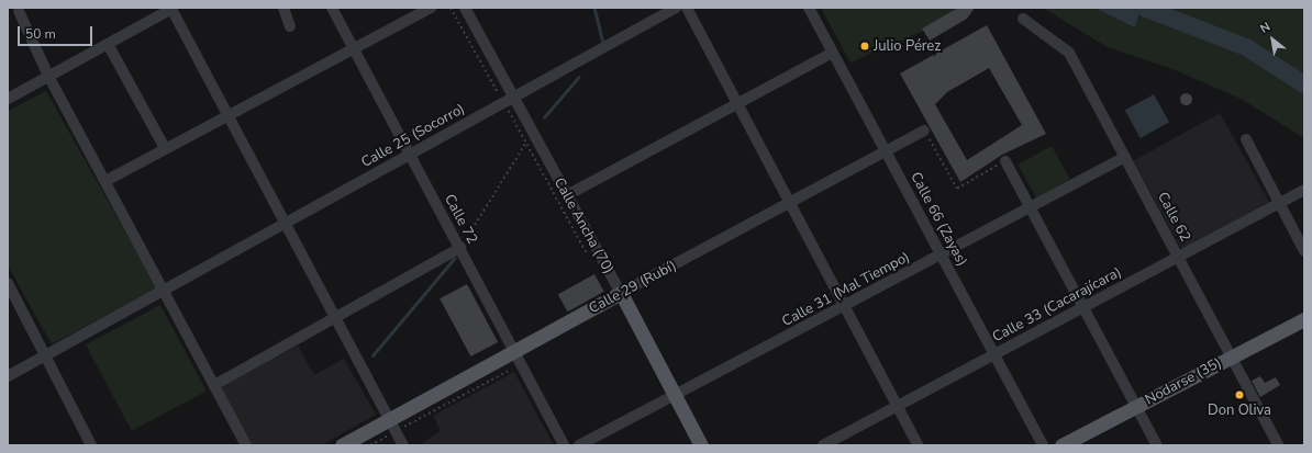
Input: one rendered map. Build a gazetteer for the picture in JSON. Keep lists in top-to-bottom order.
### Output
{
  "streets": {
    "main road": ["Calle Ancha (70)", "Calle 29 (Rubí)", "Nodarse (35)"],
    "street": [
      "Calle 25 (Socorro)",
      "Calle 62",
      "Calle 72",
      "Calle 66 (Zayas)",
      "Calle 31 (Mal Tiempo)",
      "Calle 33 (Cacarajícara)"
    ]
  },
  "crossings": [
    ["Calle 25 (Socorro)", "Calle 72"],
    ["Calle 25 (Socorro)", "Calle Ancha (70)"],
    ["Calle 62", "Calle 31 (Mal Tiempo)"],
    ["Calle 62", "Calle 33 (Cacarajícara)"],
    ["Calle 62", "Nodarse (35)"],
    ["Calle 72", "Calle 29 (Rubí)"],
    ["Calle 66 (Zayas)", "Calle 29 (Rubí)"],
    ["Calle 66 (Zayas)", "Calle 31 (Mal Tiempo)"],
    ["Calle 66 (Zayas)", "Calle 33 (Cacarajícara)"],
    ["Calle Ancha (70)", "Calle 29 (Rubí)"],
    ["Calle Ancha (70)", "Calle 31 (Mal Tiempo)"]
  ],
  "places": ["Julio Pérez", "Don Oliva"],
  "scale_bar": "50 m",
  "north": "top left"
}
